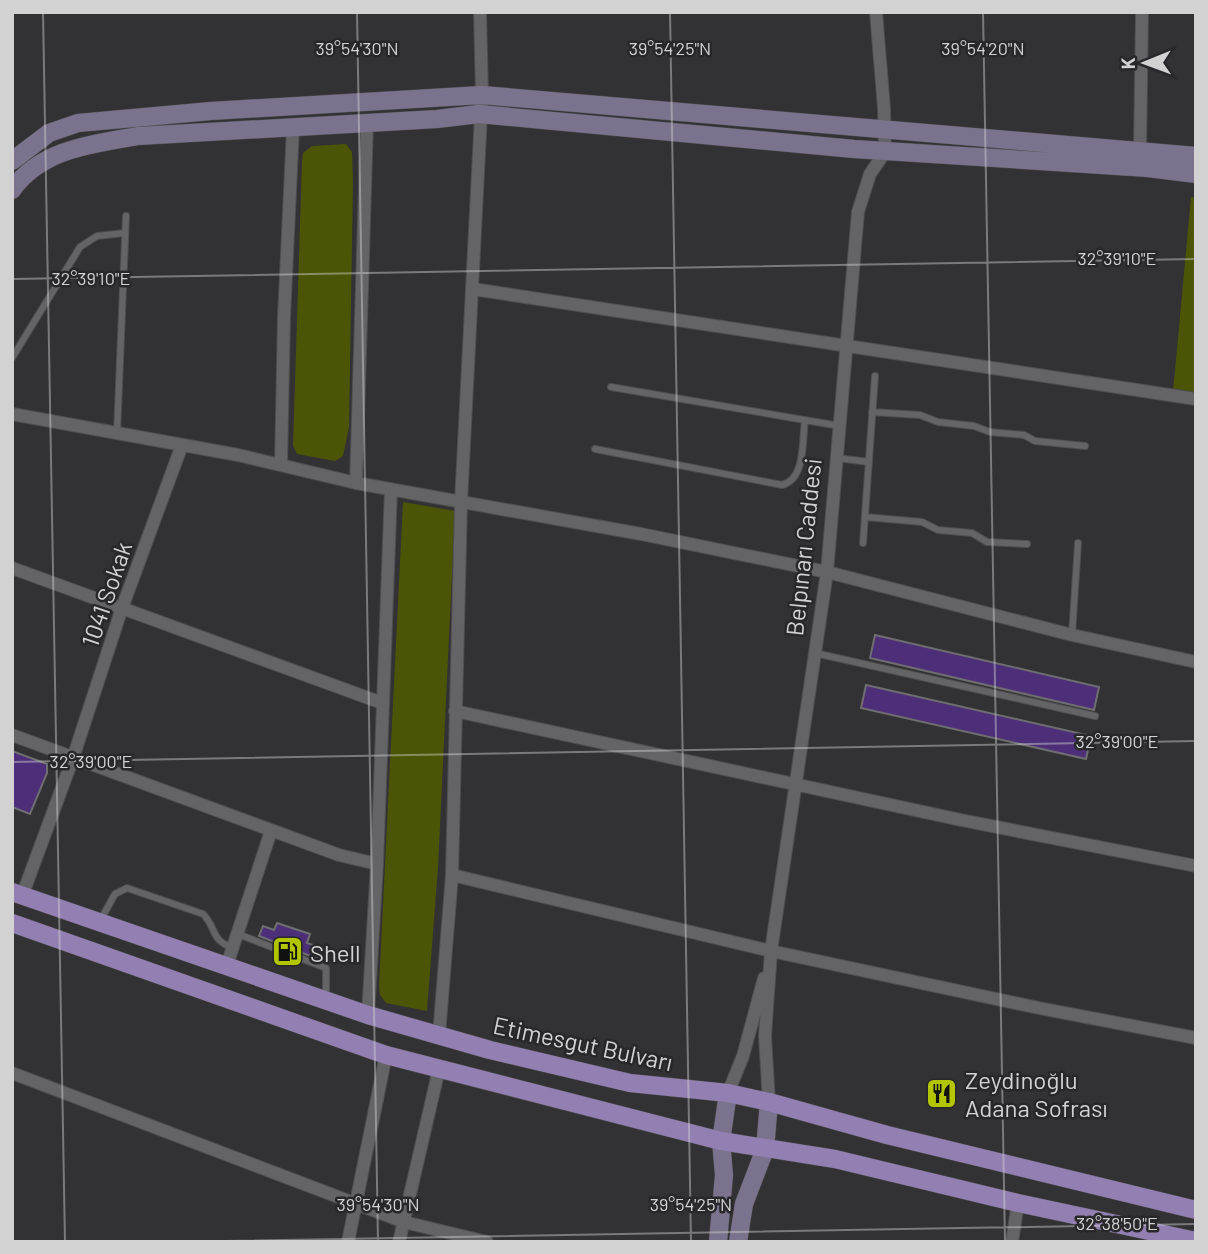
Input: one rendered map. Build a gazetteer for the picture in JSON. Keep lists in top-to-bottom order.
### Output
{
  "streets": {
    "main road": ["Belpınarı Caddesi", "Etimesgut Bulvarı"],
    "street": ["1041 Sokak"]
  },
  "crossings": [
    ["Belpınarı Caddesi", "Etimesgut Bulvarı"],
    ["1041 Sokak", "Etimesgut Bulvarı"]
  ],
  "places": {
    "fuel station": ["Shell"],
    "restaurant": ["Zeydinoğlu Adana Sofrası"]
  },
  "north": "left",
  "coordinates": [
    "39°54'30\"N",
    "39°54'25\"N",
    "39°54'20\"N",
    "32°39'10\"E",
    "32°39'00\"E",
    "32°38'50\"E"
  ]
}
